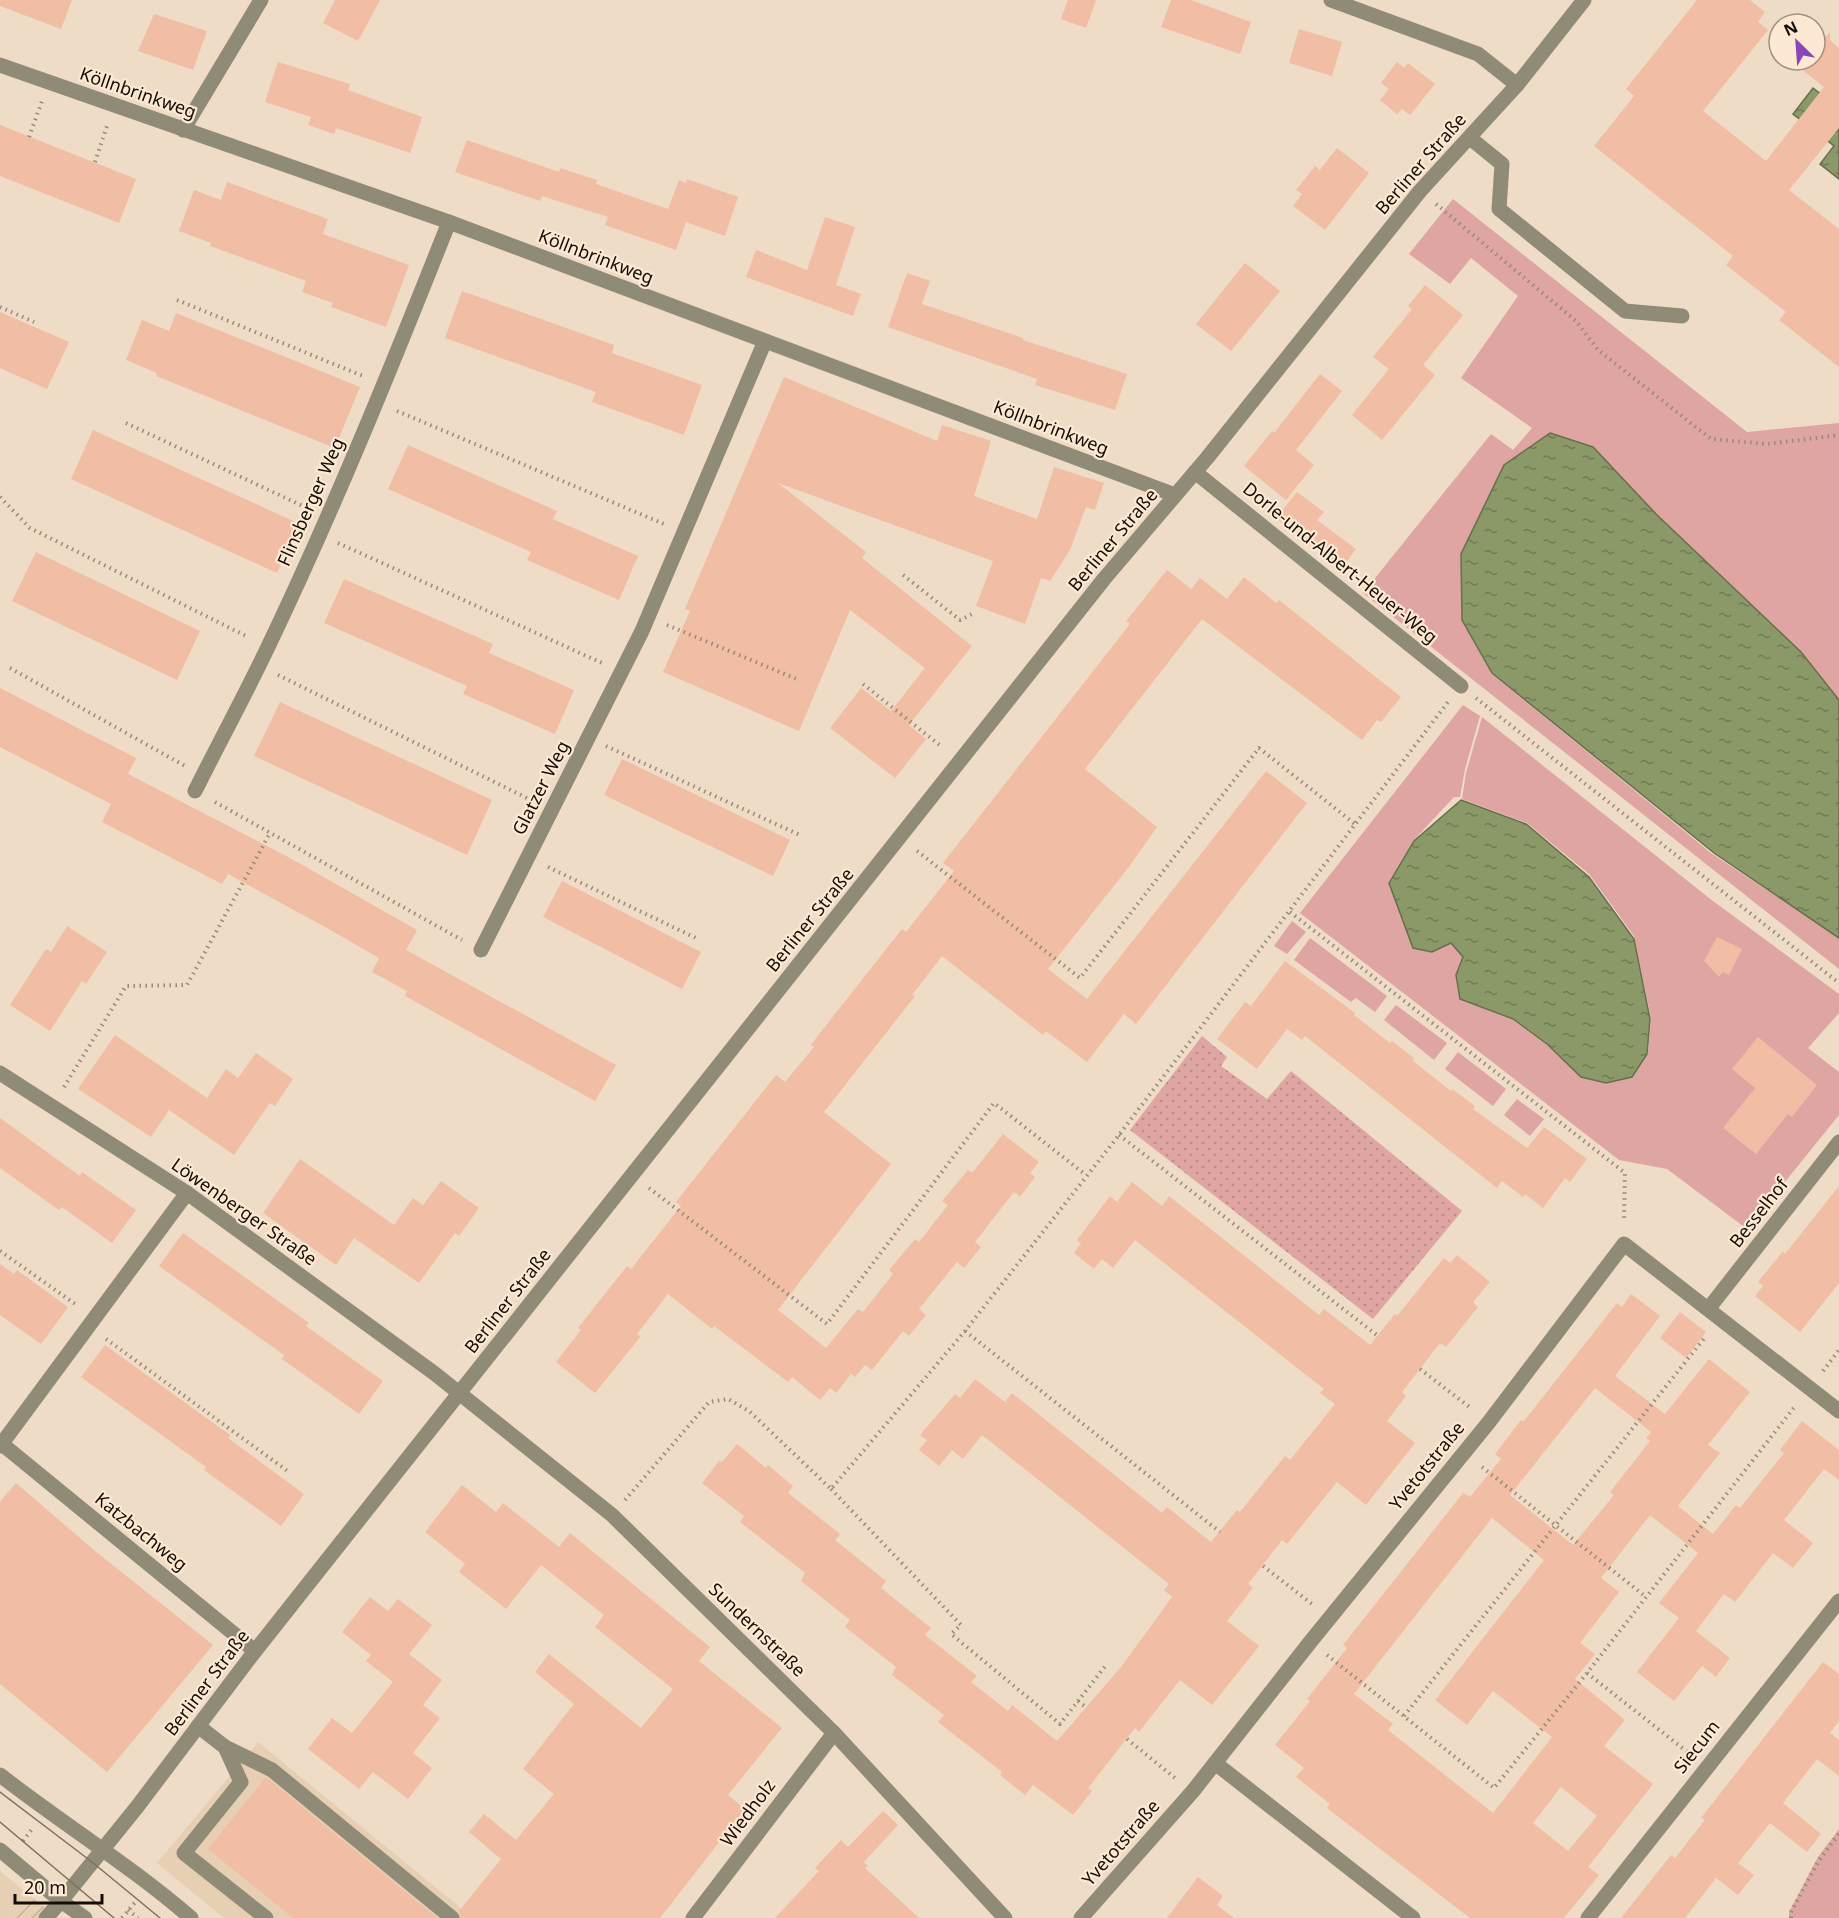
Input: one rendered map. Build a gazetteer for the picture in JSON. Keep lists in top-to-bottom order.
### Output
{
  "streets": {
    "street": [
      "Köllnbrinkweg",
      "Berliner Straße",
      "Flinsberger Weg",
      "Dorle-und-Albert-Heuer-Weg",
      "Glatzer Weg",
      "Löwenberger Straße",
      "Besselhof",
      "Yvetotstraße",
      "Katzbachweg",
      "Sundernstraße",
      "Siecum",
      "Wiedholz"
    ]
  },
  "crossings": [
    ["Köllnbrinkweg", "Berliner Straße"],
    ["Köllnbrinkweg", "Flinsberger Weg"],
    ["Köllnbrinkweg", "Glatzer Weg"],
    ["Berliner Straße", "Dorle-und-Albert-Heuer-Weg"],
    ["Berliner Straße", "Löwenberger Straße"],
    ["Berliner Straße", "Katzbachweg"],
    ["Berliner Straße", "Sundernstraße"],
    ["Löwenberger Straße", "Katzbachweg"],
    ["Löwenberger Straße", "Sundernstraße"],
    ["Sundernstraße", "Wiedholz"]
  ],
  "scale_bar": "20 m",
  "north": "top left"
}
